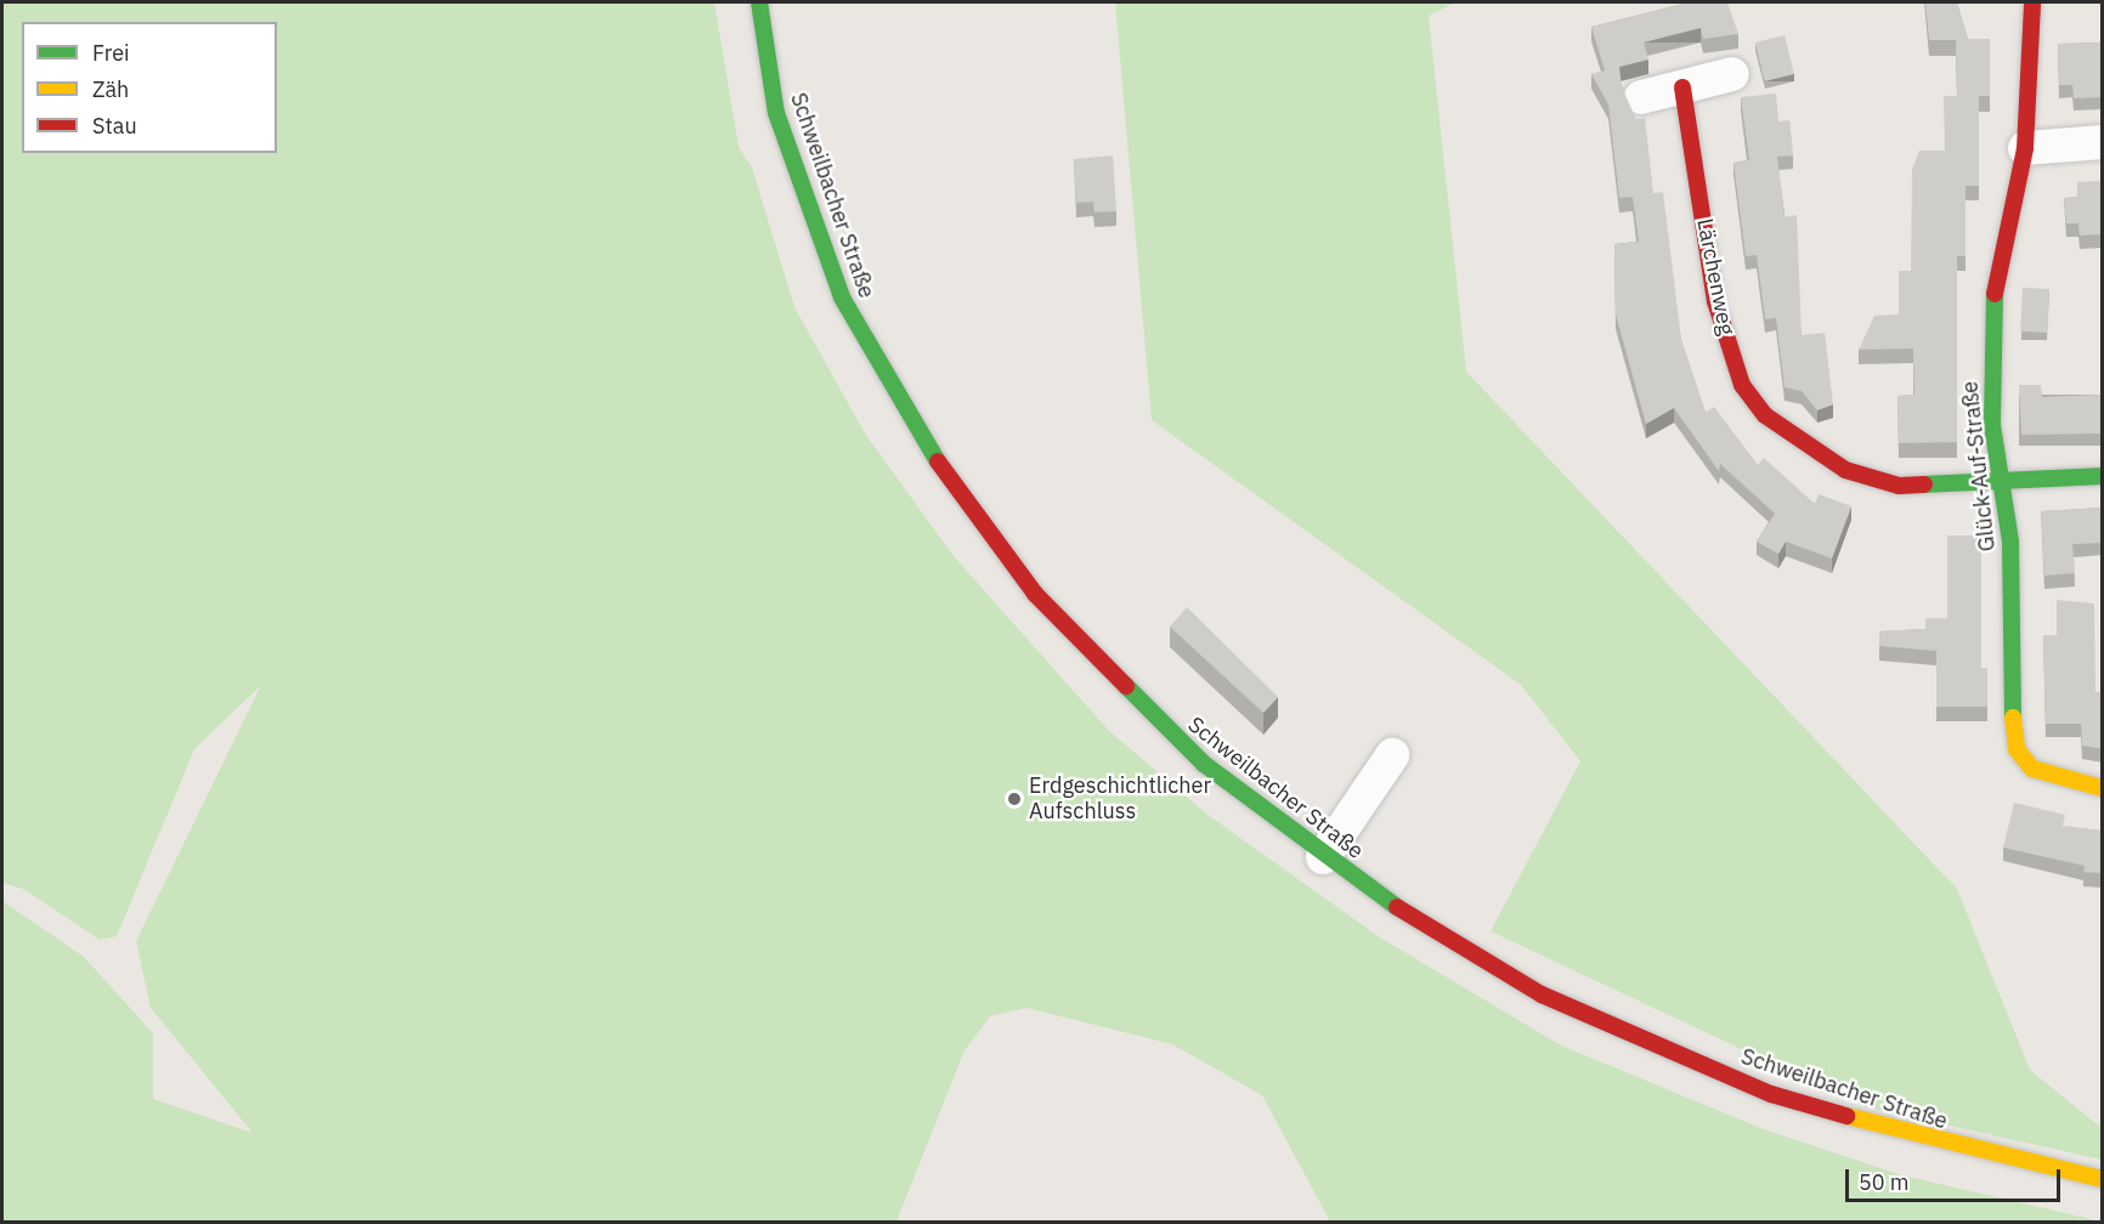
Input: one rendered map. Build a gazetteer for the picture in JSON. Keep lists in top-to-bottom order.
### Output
{
  "streets": {
    "main road": ["Schweilbacher Straße", "Lärchenweg", "Glück-Auf-Straße"]
  },
  "crossings": [
    ["Lärchenweg", "Glück-Auf-Straße"]
  ],
  "places": ["Erdgeschichtlicher Aufschluss"],
  "legend": ["Frei", "Zäh", "Stau"],
  "scale_bar": "50 m"
}
